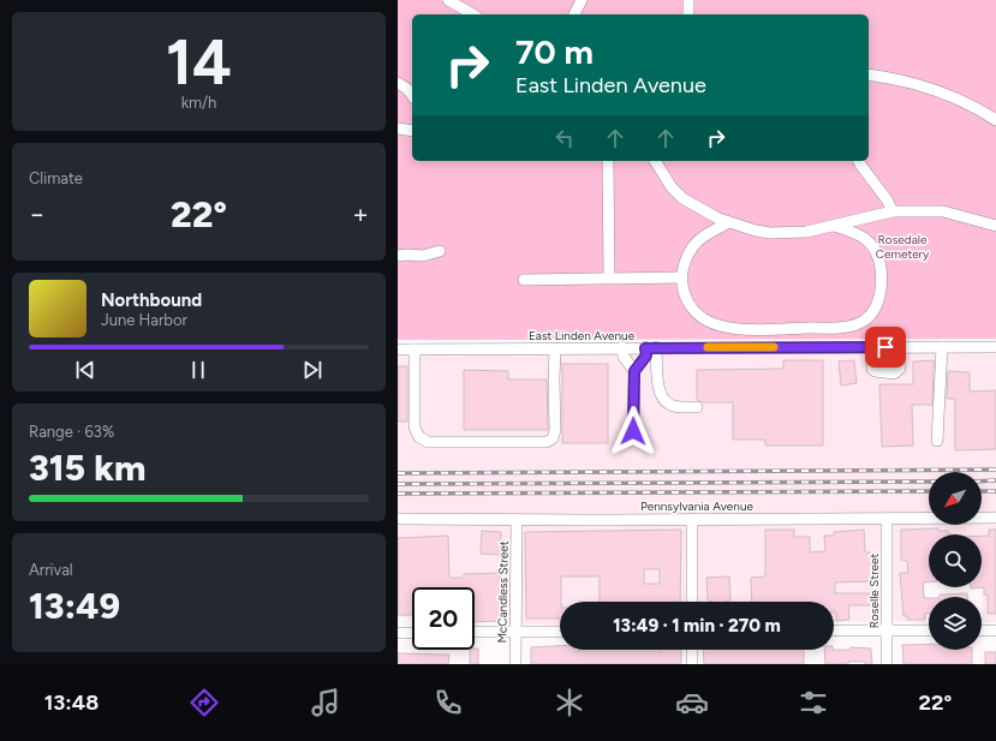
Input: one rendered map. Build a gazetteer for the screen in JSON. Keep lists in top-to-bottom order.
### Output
{
  "streets": {
    "street": [
      "East Linden Avenue",
      "Pennsylvania Avenue",
      "Roselle Street",
      "McCandless Street"
    ]
  },
  "crossings": [
    ["Pennsylvania Avenue", "Roselle Street"],
    ["Pennsylvania Avenue", "McCandless Street"]
  ],
  "parks": ["Rosedale Cemetery"],
  "north": "bottom left",
  "page": {
    "tile": [
      ["14", "km/h"],
      "Climate",
      ["Range · 63%", "315 km"],
      ["Arrival", "13:49"]
    ],
    "turn": ["70 m", "East Linden Avenue"],
    "heat": ["−", "22°", "+"],
    "song": ["Northbound", "June Harbor"],
    "limit": "20",
    "trip": "13:49 · 1 min · 270 m",
    "tabs": ["13:48", "22°"]
  }
}
